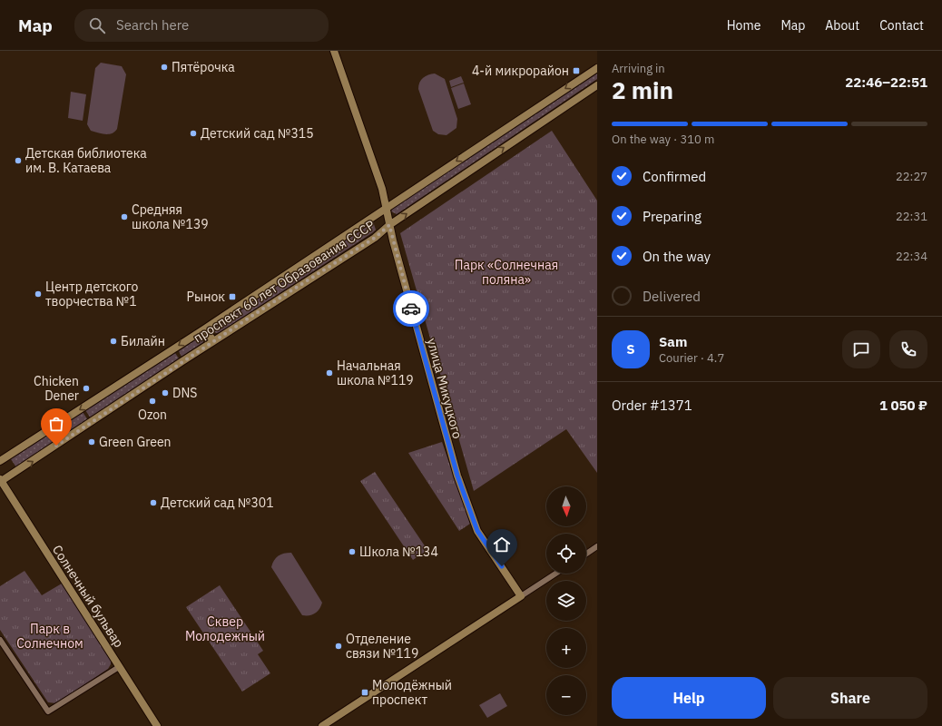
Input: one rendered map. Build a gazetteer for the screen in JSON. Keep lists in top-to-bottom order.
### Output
{
  "streets": {
    "main road": ["проспект 60 лет Образования СССР", "улица Микуцкого", "Солнечный бульвар"]
  },
  "crossings": [
    ["проспект 60 лет Образования СССР", "улица Микуцкого"],
    ["проспект 60 лет Образования СССР", "Солнечный бульвар"]
  ],
  "parks": ["Парк «Солнечная поляна»", "Сквер Молодежный", "Парк в Солнечном"],
  "places": {
    "other": [
      "Пятёрочка",
      "Детский сад №315",
      "Детская библиотека им. В. Катаева",
      "Средняя школа №139",
      "Центр детского творчества №1",
      "Билайн",
      "Начальная школа №119",
      "Chicken Dener",
      "DNS",
      "Ozon",
      "Green Green",
      "Детский сад №301",
      "Школа №134",
      "Отделение связи №119"
    ],
    "transit": ["4-й микрорайон", "Рынок", "Молодёжный проспект"]
  },
  "north": "bottom",
  "page": {
    "header": "Map",
    "search": "Search here",
    "nav": [
      "Home",
      "Map",
      "About",
      "Contact"
    ],
    "heading": ["2 min", "Arriving in", "22:46–22:51"],
    "panel": [
      "Sam",
      "Courier · 4.7",
      "Order #1371",
      "1 050 ₽"
    ],
    "bar": "On the way · 310 m",
    "list": [
      ["Confirmed", "22:27"],
      ["Preparing", "22:31"],
      ["On the way", "22:34"],
      "Delivered"
    ],
    "round": "S",
    "map_buttons": ["+", "−"],
    "buttons": ["Help", "Share"]
  }
}
